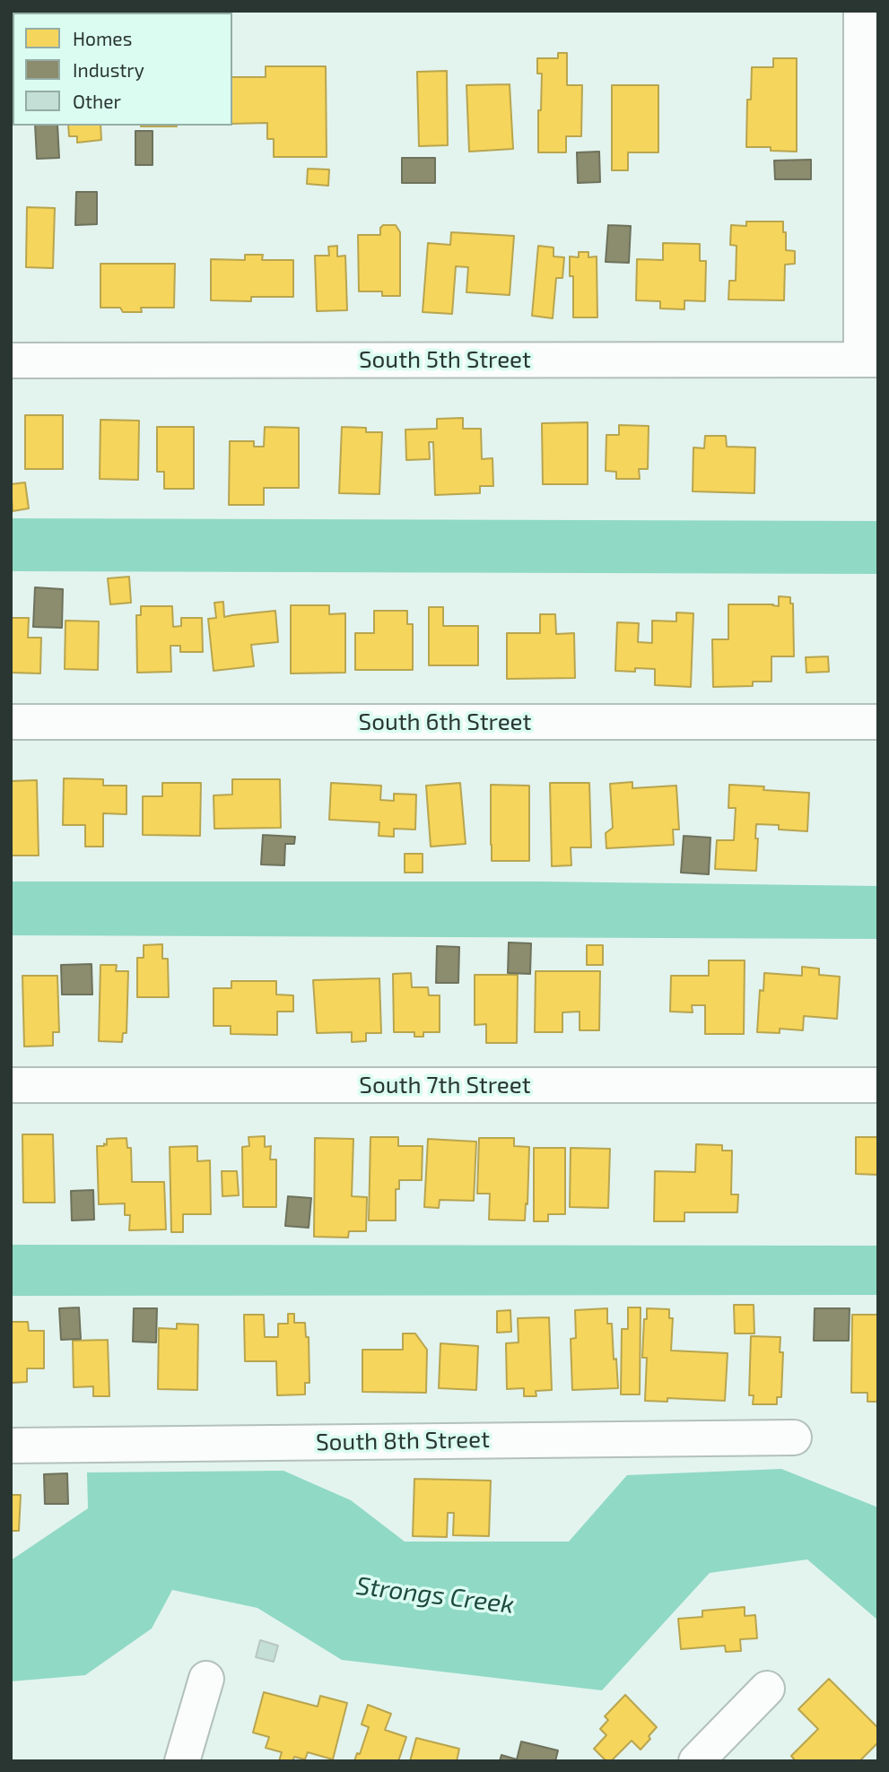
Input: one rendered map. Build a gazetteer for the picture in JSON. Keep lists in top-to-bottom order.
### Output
{
  "streets": {
    "street": [
      "South 5th Street",
      "South 6th Street",
      "South 7th Street",
      "South 8th Street"
    ]
  },
  "water": ["Strongs Creek"],
  "legend": ["Homes", "Industry", "Other"]
}
